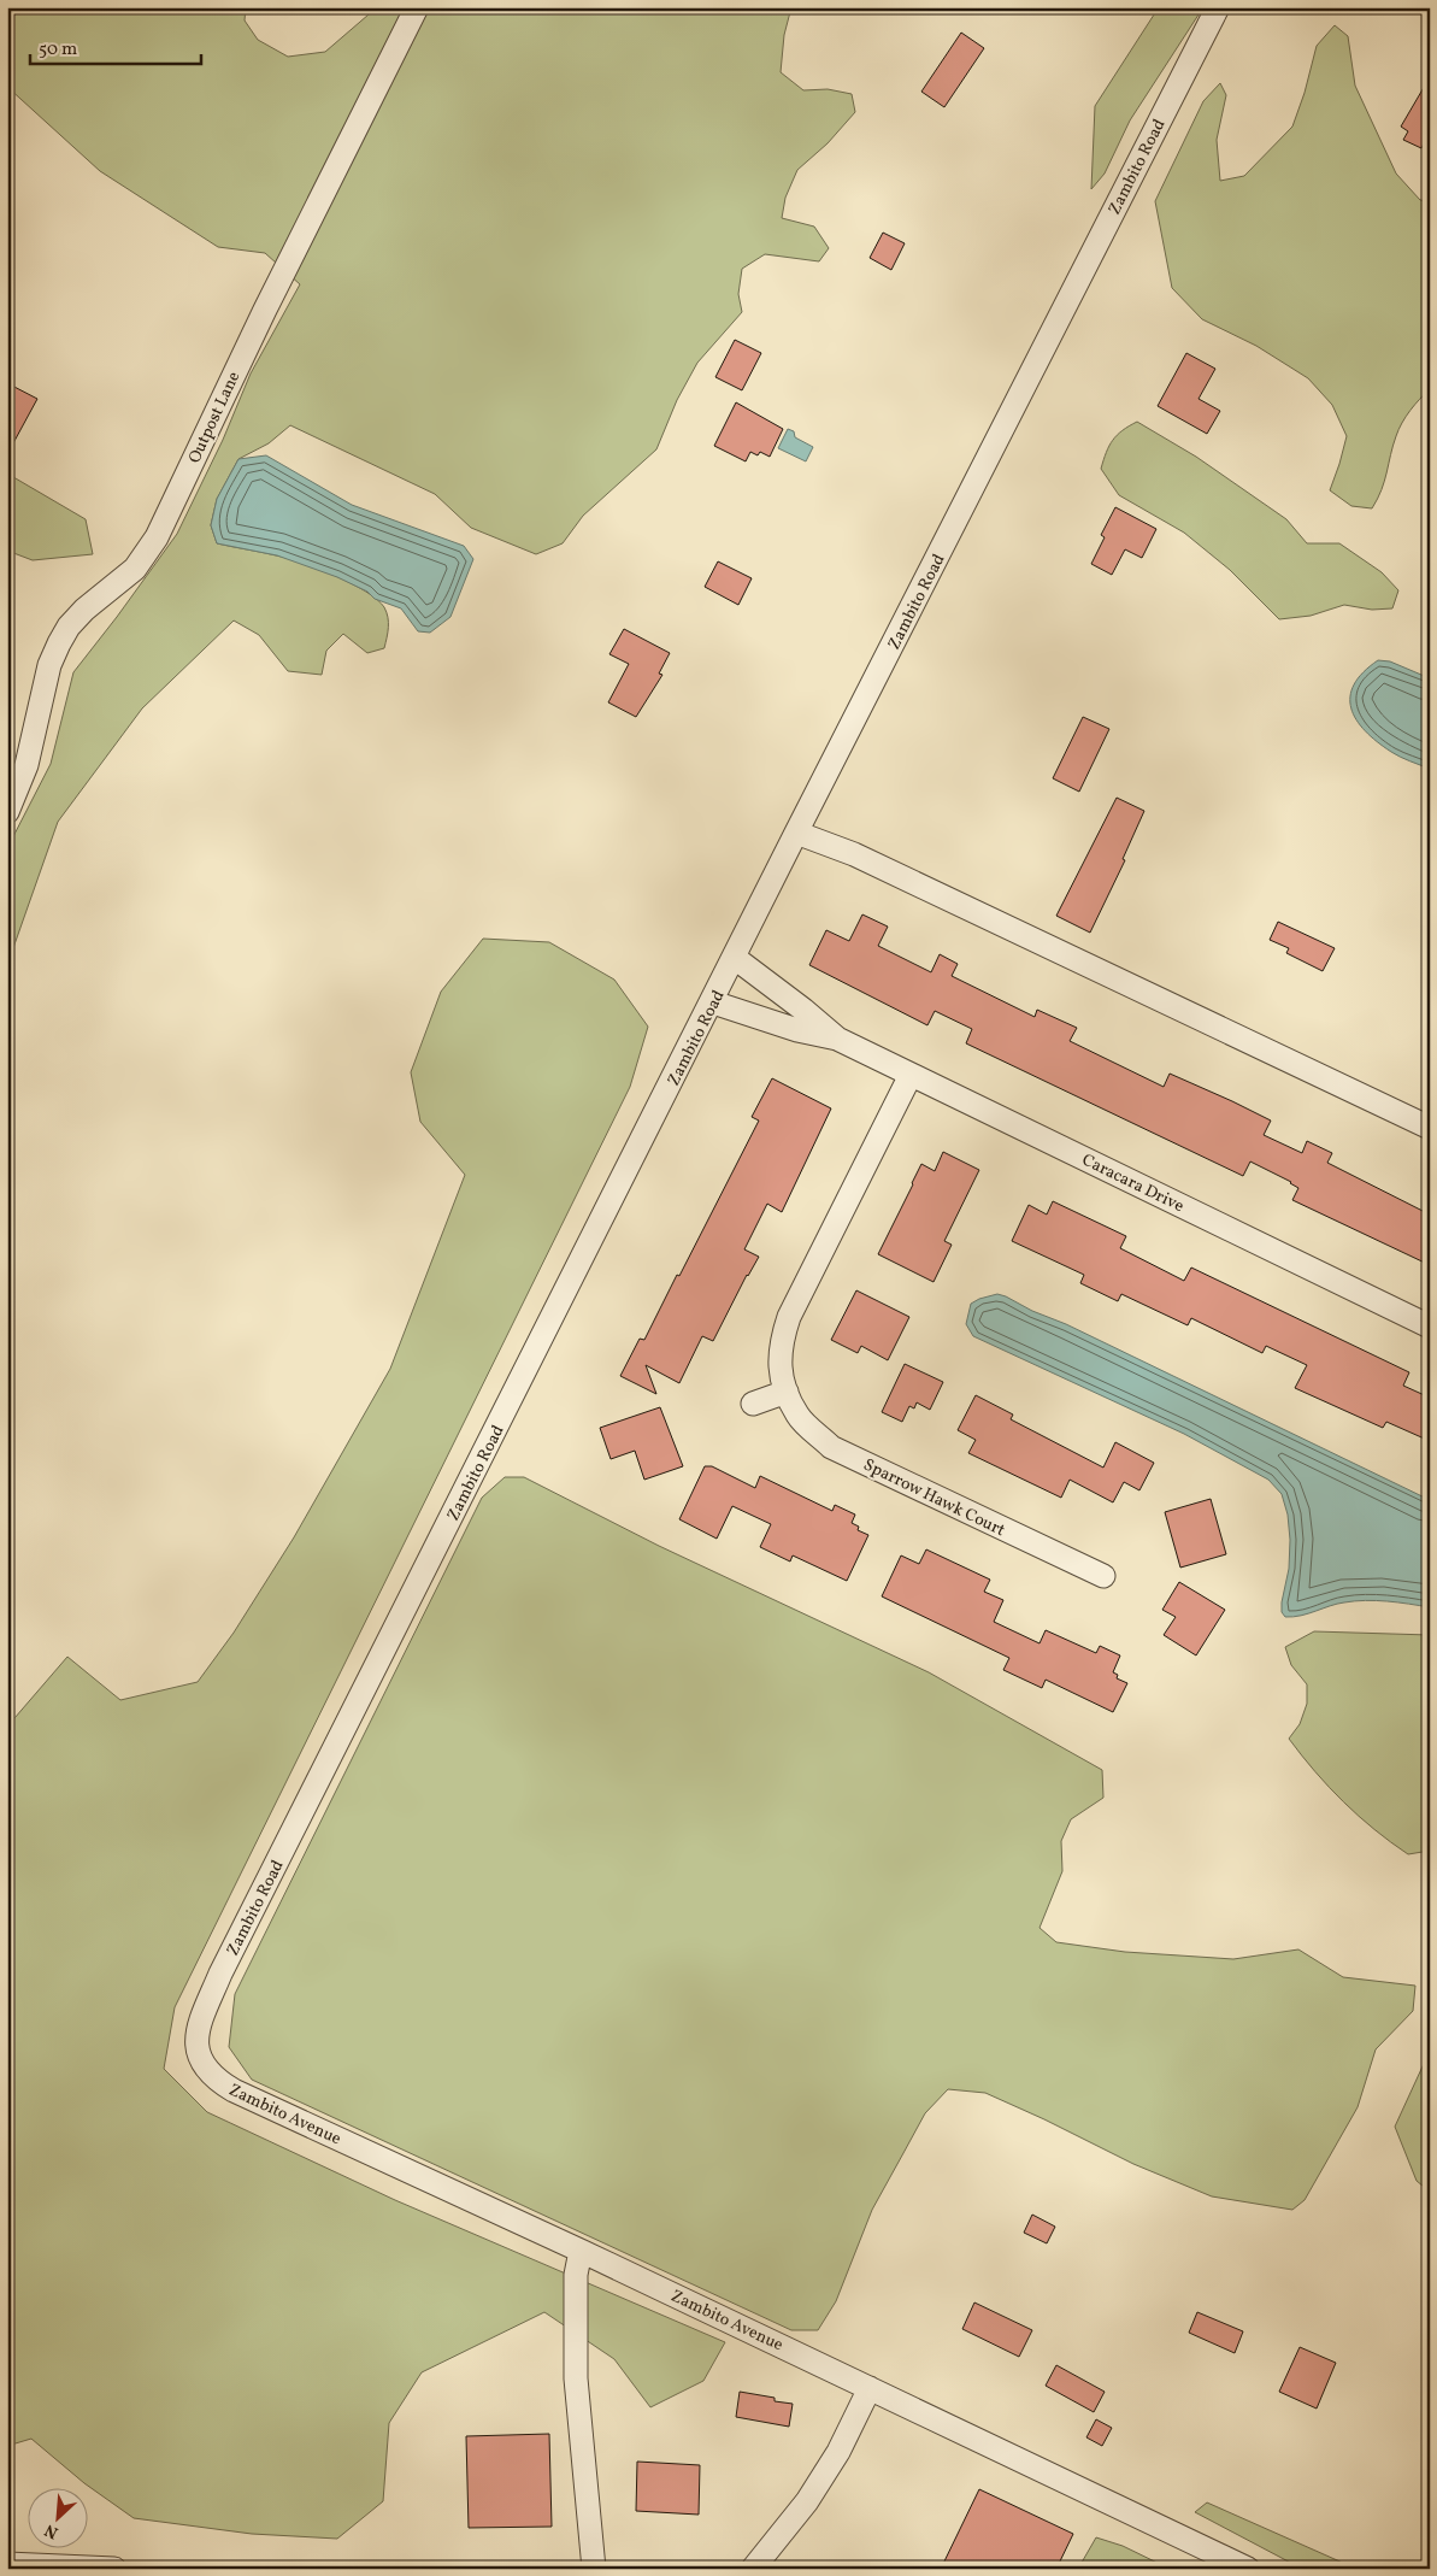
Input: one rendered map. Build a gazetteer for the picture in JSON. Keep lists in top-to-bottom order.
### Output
{
  "streets": {
    "street": [
      "Zambito Road",
      "Outpost Lane",
      "Caracara Drive",
      "Sparrow Hawk Court",
      "Zambito Avenue"
    ]
  },
  "crossings": [
    ["Zambito Road", "Caracara Drive"],
    ["Zambito Road", "Zambito Avenue"],
    ["Caracara Drive", "Sparrow Hawk Court"]
  ],
  "scale_bar": "50 m",
  "north": "bottom left"
}
